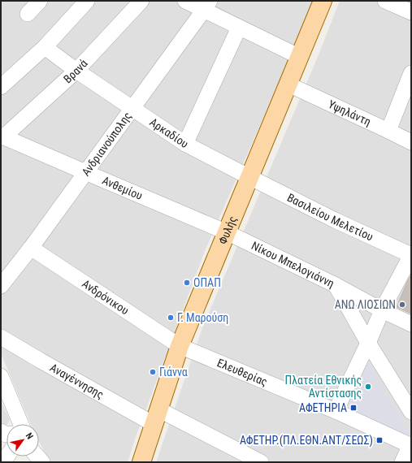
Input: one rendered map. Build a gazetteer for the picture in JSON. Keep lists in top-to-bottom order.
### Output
{
  "streets": {
    "main road": ["Φυλής"],
    "street": [
      "Βρανά",
      "Υψηλάντη",
      "Αρκαδίου",
      "Ανδριανούπολης",
      "Ανθεμίου",
      "Βασιλείου Μελετίου",
      "Νίκου Μπελογιάννη",
      "Ανδρόνικου",
      "Ελευθερίας",
      "Αναγέννησης"
    ]
  },
  "crossings": [
    ["Βρανά", "Αρκαδίου"],
    ["Βρανά", "Ανθεμίου"],
    ["Υψηλάντη", "Φυλής"],
    ["Αρκαδίου", "Ανδριανούπολης"],
    ["Αρκαδίου", "Βασιλείου Μελετίου"],
    ["Αρκαδίου", "Φυλής"],
    ["Ανδριανούπολης", "Ανθεμίου"],
    ["Ανδριανούπολης", "Ανδρόνικου"],
    ["Ανθεμίου", "Φυλής"],
    ["Ανθεμίου", "Νίκου Μπελογιάννη"],
    ["Βασιλείου Μελετίου", "Φυλής"],
    ["Φυλής", "Νίκου Μπελογιάννη"],
    ["Φυλής", "Ανδρόνικου"],
    ["Φυλής", "Ελευθερίας"],
    ["Φυλής", "Αναγέννησης"],
    ["Ανδρόνικου", "Ελευθερίας"]
  ],
  "places": {
    "other": [
      "ΟΠΑΠ",
      "ΑΝΩ ΛΙΟΣΙΩΝ",
      "Γ. Μαρούση",
      "Γιάννα",
      "Πλατεία Εθνικής Αντίστασης"
    ],
    "transit": ["ΑΦΕΤΗΡΙΑ", "ΑΦΕΤΗΡ.(ΠΛ.ΕΘΝ.ΑΝΤ/ΣΕΩΣ)"]
  },
  "north": "top right"
}
